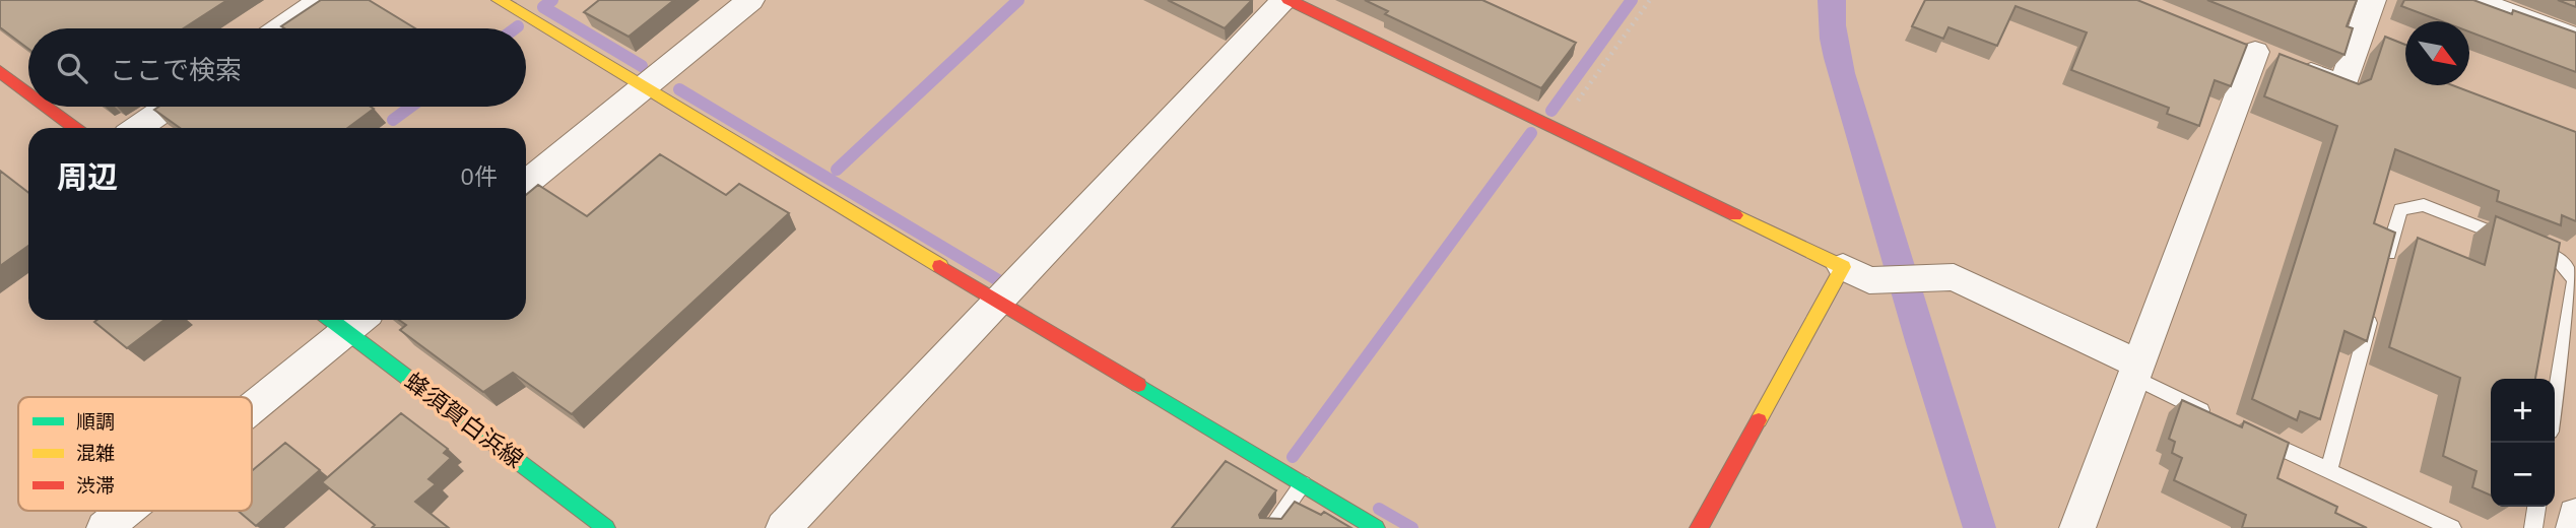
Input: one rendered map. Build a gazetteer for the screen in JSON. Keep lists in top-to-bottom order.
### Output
{
  "streets": {
    "street": ["蜂須賀白浜線"]
  },
  "legend": ["順調", "混雑", "渋滞"],
  "north": "bottom right",
  "page": {
    "search": "ここで検索",
    "heading": ["周辺", "0件"],
    "map_buttons": ["+", "−"]
  }
}
